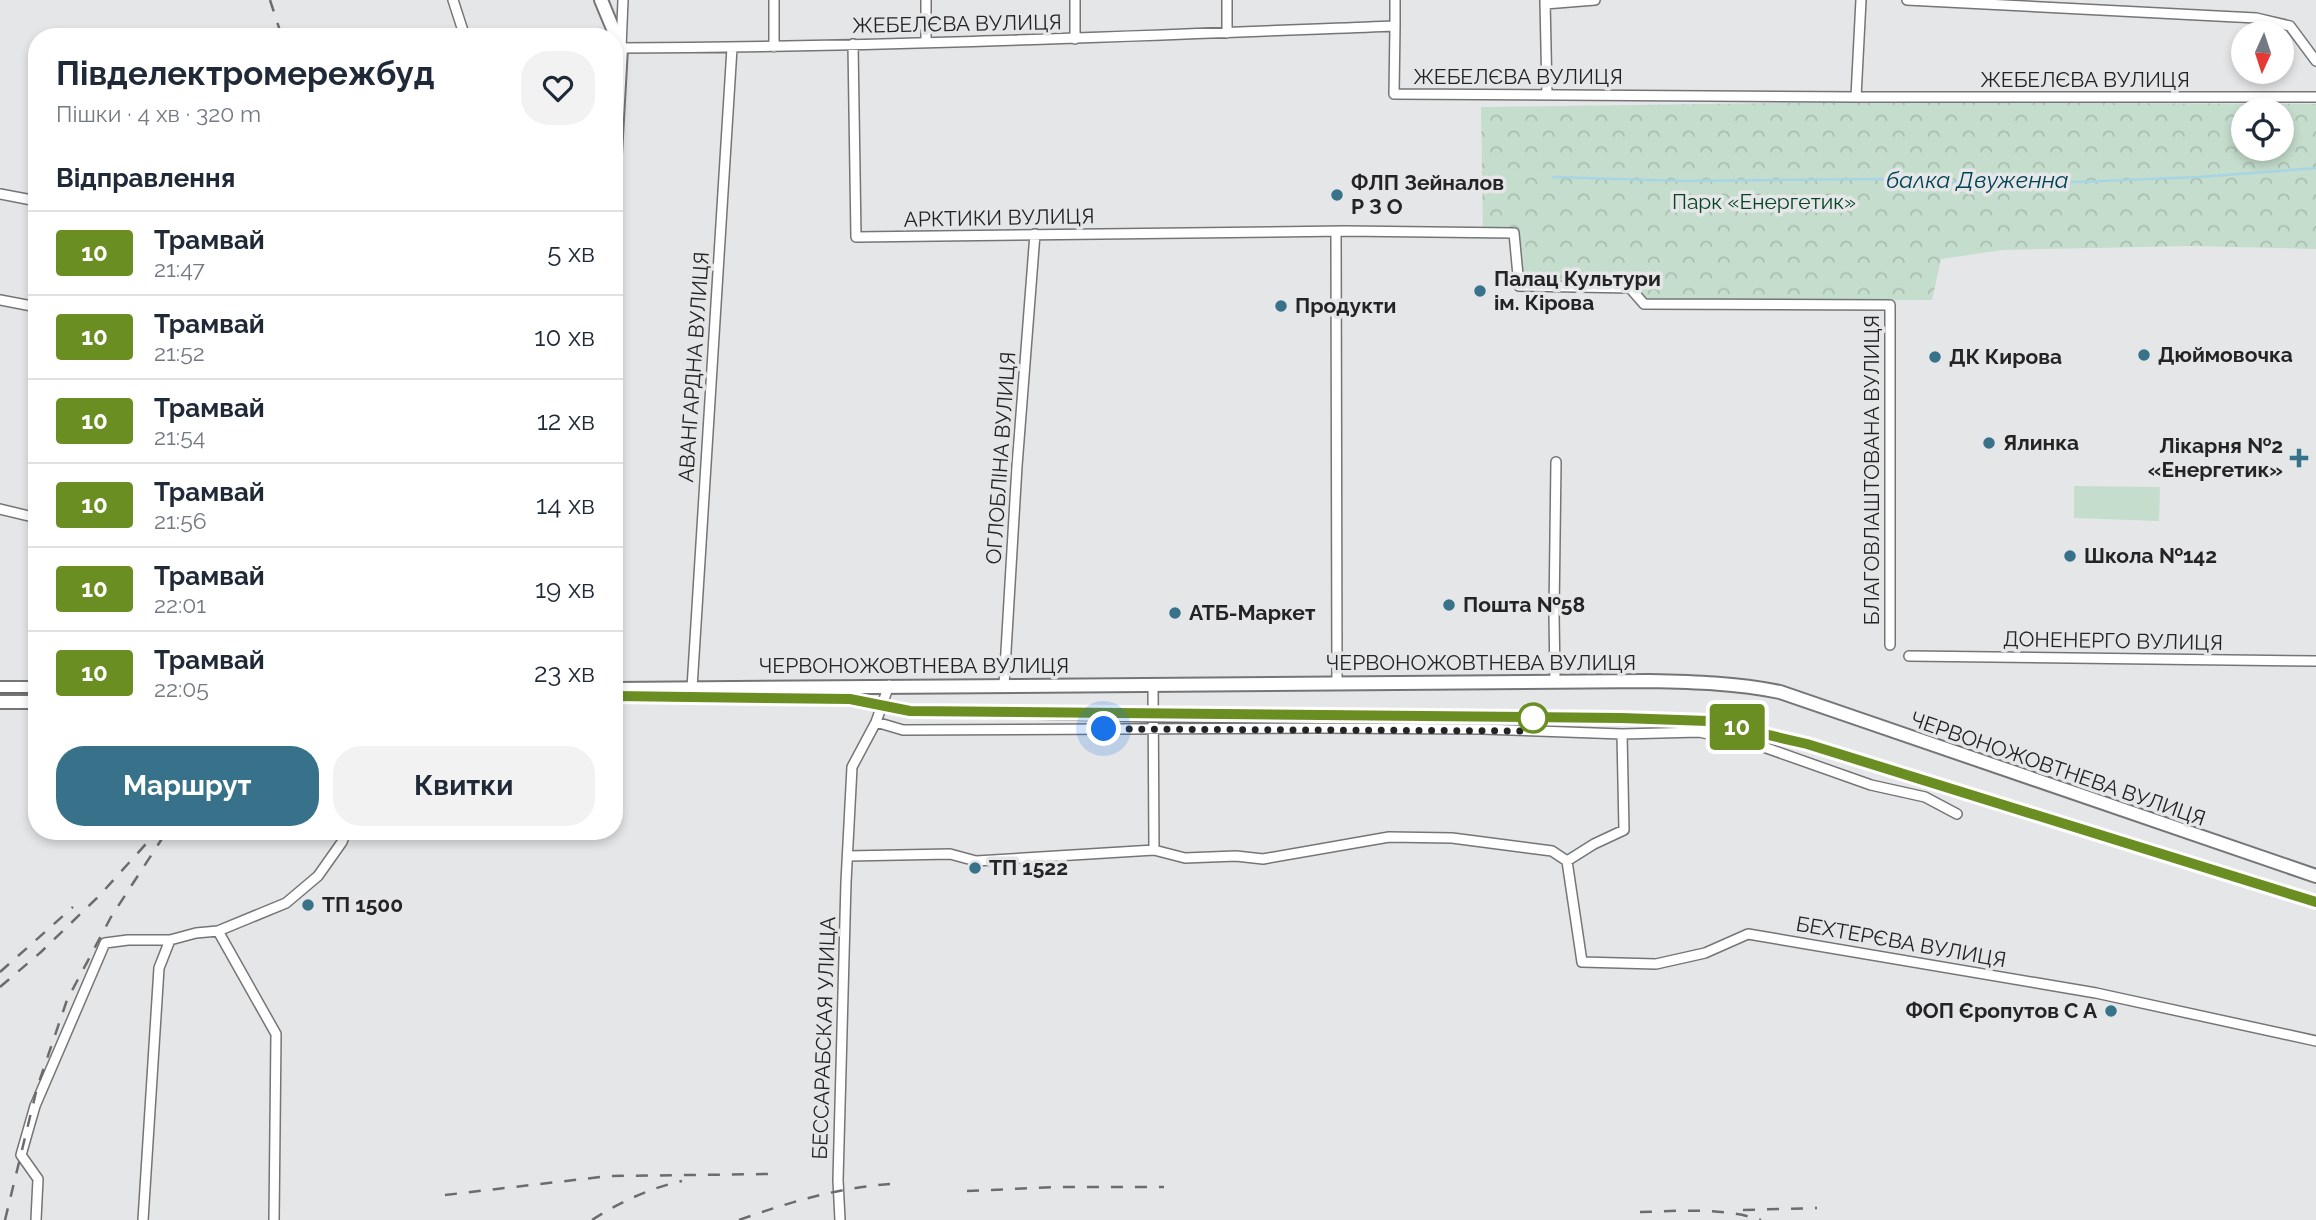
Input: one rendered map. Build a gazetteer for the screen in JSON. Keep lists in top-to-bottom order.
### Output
{
  "streets": {
    "main road": ["ЧЕРВОНОЖОВТНЕВА ВУЛИЦЯ"],
    "street": [
      "ЖЕБЕЛЄВА ВУЛИЦЯ",
      "АРКТИКИ ВУЛИЦЯ",
      "АВАНГАРДНА ВУЛИЦЯ",
      "ОГЛОБЛІНА ВУЛИЦЯ",
      "БЛАГОВЛАШТОВАНА ВУЛИЦЯ",
      "ДОНЕНЕРГО ВУЛИЦЯ",
      "БЕХТЕРЄВА ВУЛИЦЯ",
      "БЕССАРАБСКАЯ УЛИЦА"
    ]
  },
  "crossings": [
    ["ЖЕБЕЛЄВА ВУЛИЦЯ", "АРКТИКИ ВУЛИЦЯ"],
    ["ЖЕБЕЛЄВА ВУЛИЦЯ", "АВАНГАРДНА ВУЛИЦЯ"],
    ["АРКТИКИ ВУЛИЦЯ", "ОГЛОБЛІНА ВУЛИЦЯ"],
    ["АРКТИКИ ВУЛИЦЯ", "БЛАГОВЛАШТОВАНА ВУЛИЦЯ"],
    ["АВАНГАРДНА ВУЛИЦЯ", "ЧЕРВОНОЖОВТНЕВА ВУЛИЦЯ"],
    ["ОГЛОБЛІНА ВУЛИЦЯ", "ЧЕРВОНОЖОВТНЕВА ВУЛИЦЯ"],
    ["ЧЕРВОНОЖОВТНЕВА ВУЛИЦЯ", "БЕССАРАБСКАЯ УЛИЦА"]
  ],
  "water": ["балка Двуженна"],
  "parks": ["Парк «Енергетик»"],
  "places": {
    "other": [
      "ФЛП Зейналов Р З О",
      "Палац Культури ім. Кірова",
      "Продукти",
      "Дюймовочка",
      "ДК Кирова",
      "Ялинка",
      "Школа №142",
      "Пошта №58",
      "АТБ-Маркет",
      "ТП 1522",
      "ТП 1500",
      "ФОП Єропутов С А"
    ],
    "health": ["Лікарня №2 «Енергетик»"]
  },
  "lines": ["tram line 10"],
  "north": "bottom",
  "page": {
    "on_map": "10",
    "heading": [
      ["Півделектромережбуд", "Пішки · 4 хв · 320 m"],
      "Відправлення"
    ],
    "list": [
      {
        "mark": "10",
        "name": "Трамвай",
        "note": "21:47",
        "value": "5 хв"
      },
      {
        "mark": "10",
        "name": "Трамвай",
        "note": "21:52",
        "value": "10 хв"
      },
      {
        "mark": "10",
        "name": "Трамвай",
        "note": "21:54",
        "value": "12 хв"
      },
      {
        "mark": "10",
        "name": "Трамвай",
        "note": "21:56",
        "value": "14 хв"
      },
      {
        "mark": "10",
        "name": "Трамвай",
        "note": "22:01",
        "value": "19 хв"
      },
      {
        "mark": "10",
        "name": "Трамвай",
        "note": "22:05",
        "value": "23 хв"
      }
    ],
    "buttons": ["Маршрут", "Квитки"]
  }
}
